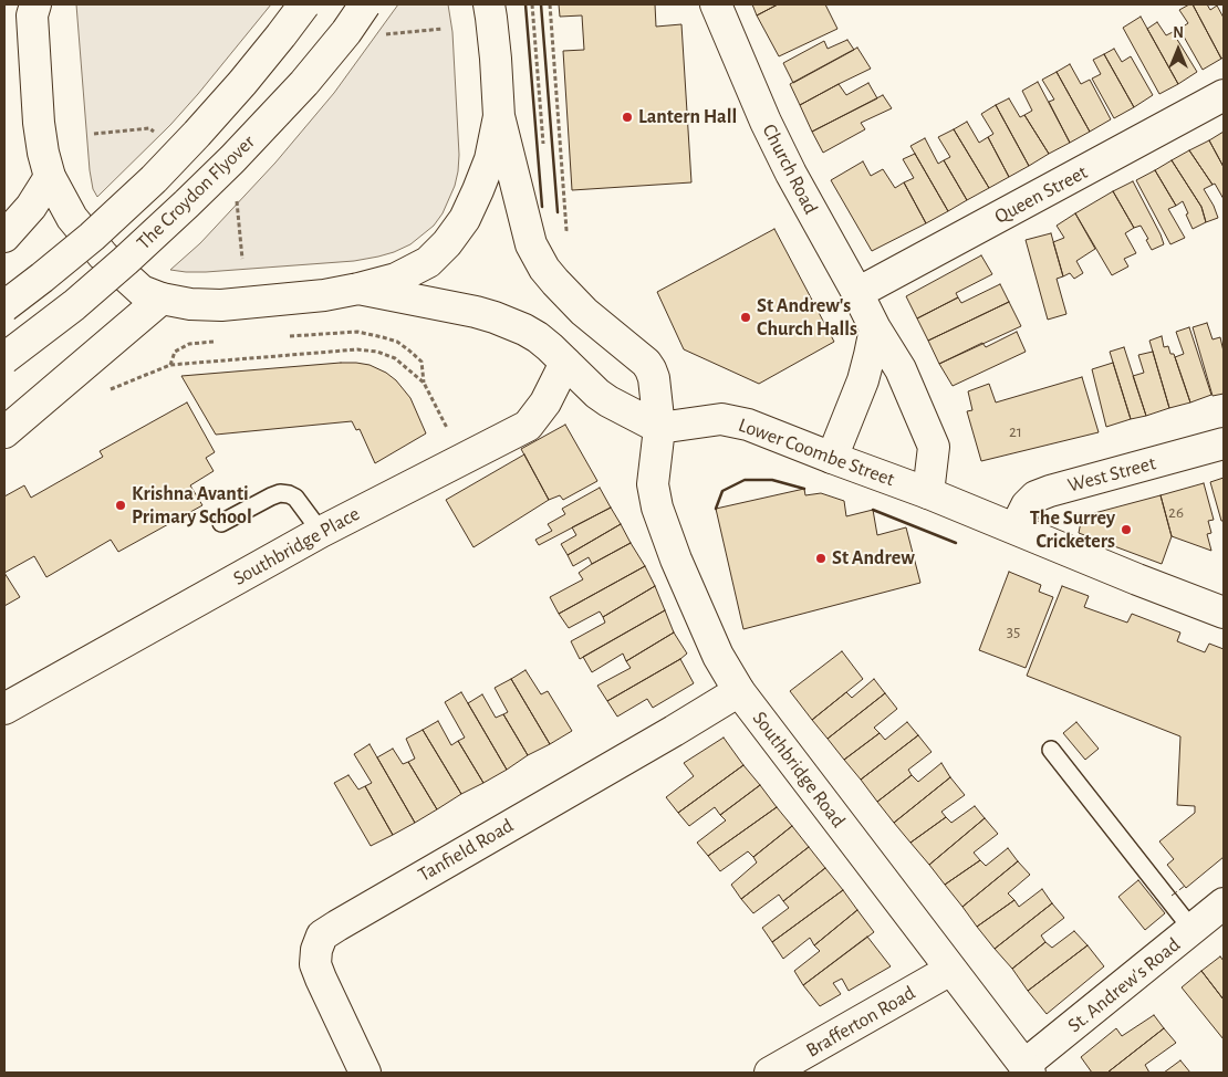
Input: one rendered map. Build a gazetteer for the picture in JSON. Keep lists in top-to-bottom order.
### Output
{
  "streets": {
    "main road": [
      "Church Road",
      "The Croydon Flyover",
      "Queen Street",
      "Lower Coombe Street",
      "West Street",
      "Southbridge Place",
      "Southbridge Road",
      "Tanfield Road",
      "St. Andrew's Road",
      "Brafferton Road"
    ]
  },
  "crossings": [
    ["Church Road", "Queen Street"],
    ["Church Road", "Lower Coombe Street"],
    ["Lower Coombe Street", "West Street"],
    ["Lower Coombe Street", "Southbridge Road"],
    ["Southbridge Road", "Tanfield Road"],
    ["Southbridge Road", "St. Andrew's Road"],
    ["Southbridge Road", "Brafferton Road"]
  ],
  "places": [
    "Lantern Hall",
    "St Andrew's Church Halls",
    "Krishna Avanti Primary School",
    "The Surrey Cricketers",
    "St Andrew"
  ],
  "house_numbers": ["21", "26", "35"],
  "north": "top"
}
